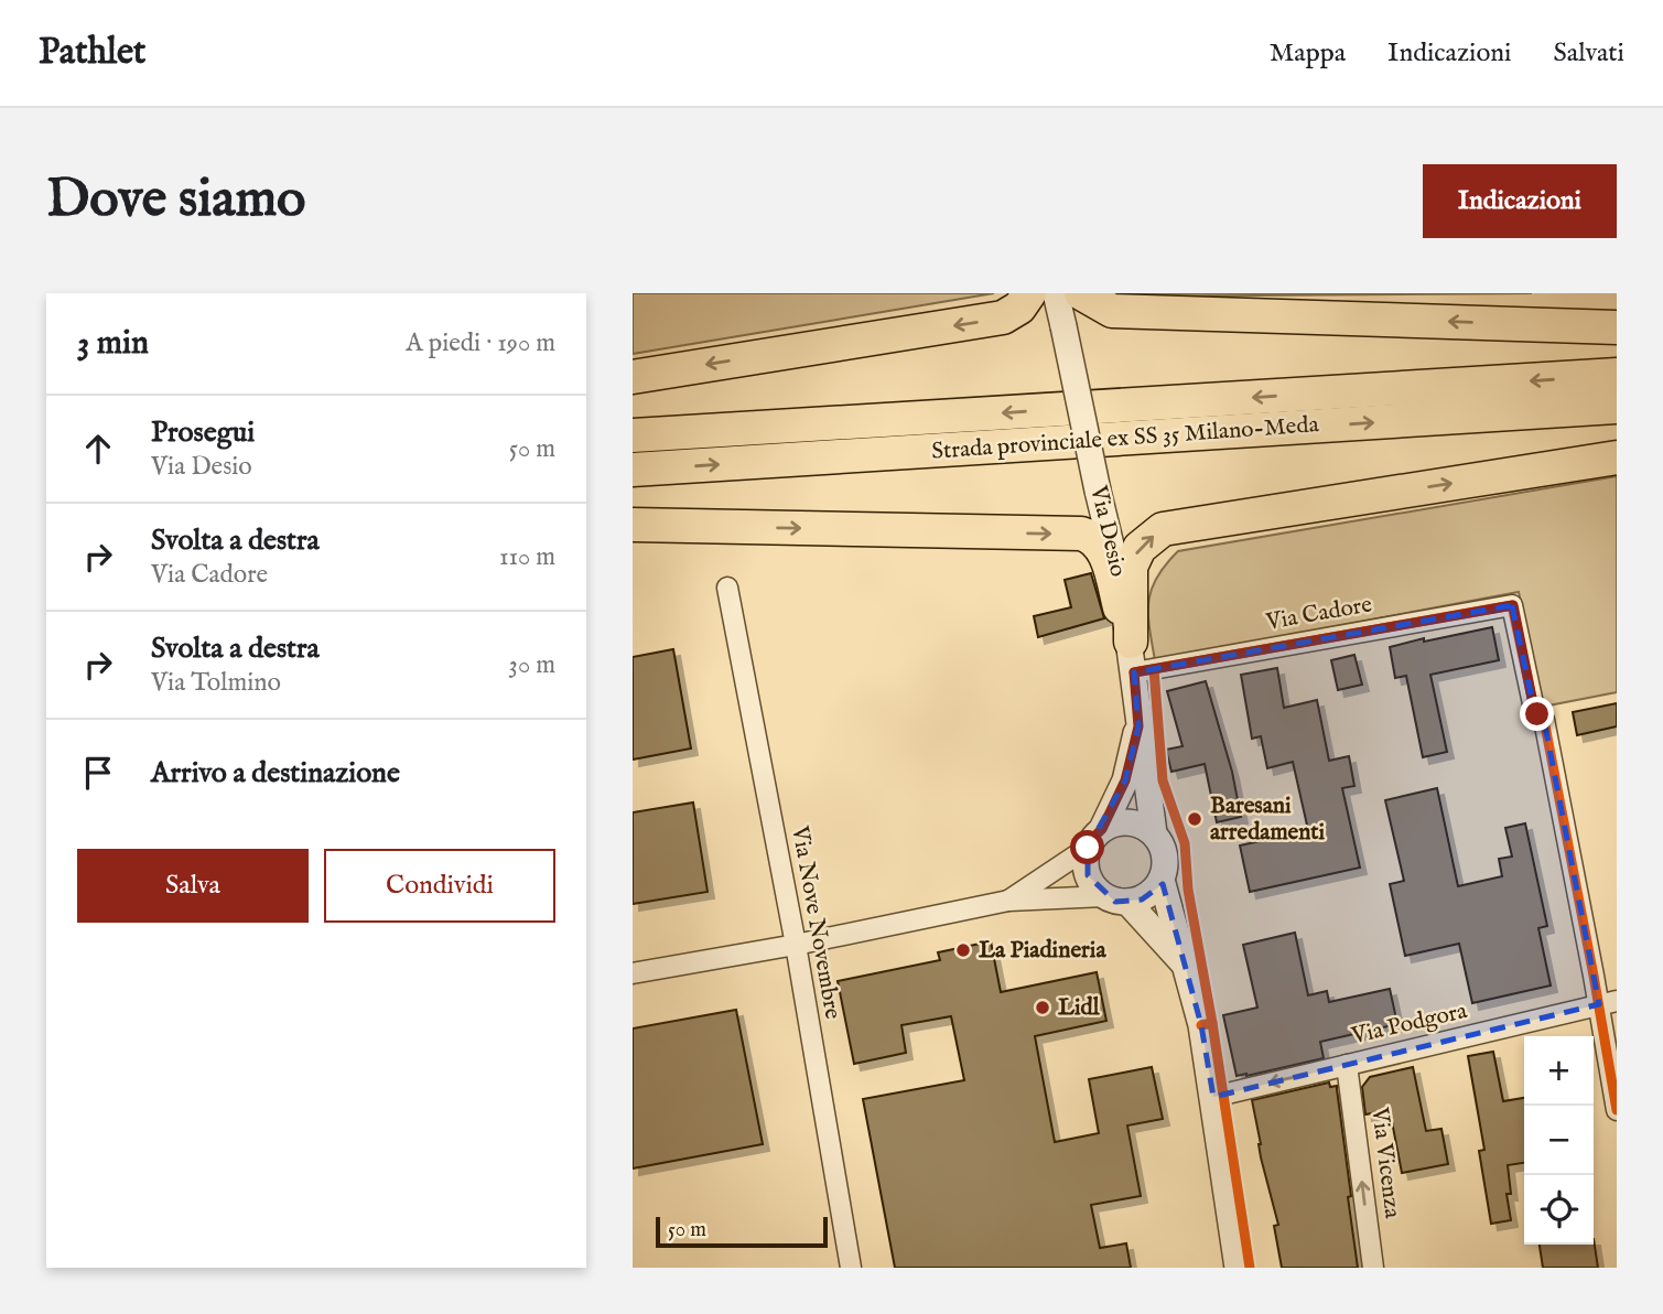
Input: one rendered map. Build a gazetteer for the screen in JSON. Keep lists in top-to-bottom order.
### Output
{
  "streets": {
    "highway": ["Strada provinciale ex SS 35 Milano-Meda"],
    "street": [
      "Via Desio",
      "Via Cadore",
      "Via Nove Novembre",
      "Via Podgora",
      "Via Vicenza"
    ]
  },
  "crossings": [
    ["Via Desio", "Via Cadore"],
    ["Via Cadore", "Via Podgora"],
    ["Via Podgora", "Via Vicenza"]
  ],
  "places": ["Baresani arredamenti", "La Piadineria", "Lidl"],
  "scale_bar": "50 m",
  "page": {
    "header": "Pathlet",
    "nav": ["Mappa", "Indicazioni", "Salvati"],
    "buttons": [
      "Indicazioni",
      ["Salva", "Condividi"]
    ],
    "title": "Dove siamo",
    "heading": ["3 min", "A piedi · 190 m"],
    "list": [
      ["Prosegui", "Via Desio", "50 m"],
      ["Svolta a destra", "Via Cadore", "110 m"],
      ["Svolta a destra", "Via Tolmino", "30 m"],
      "Arrivo a destinazione"
    ],
    "map_buttons": ["+", "−"],
    "scale": "50 m"
  }
}
